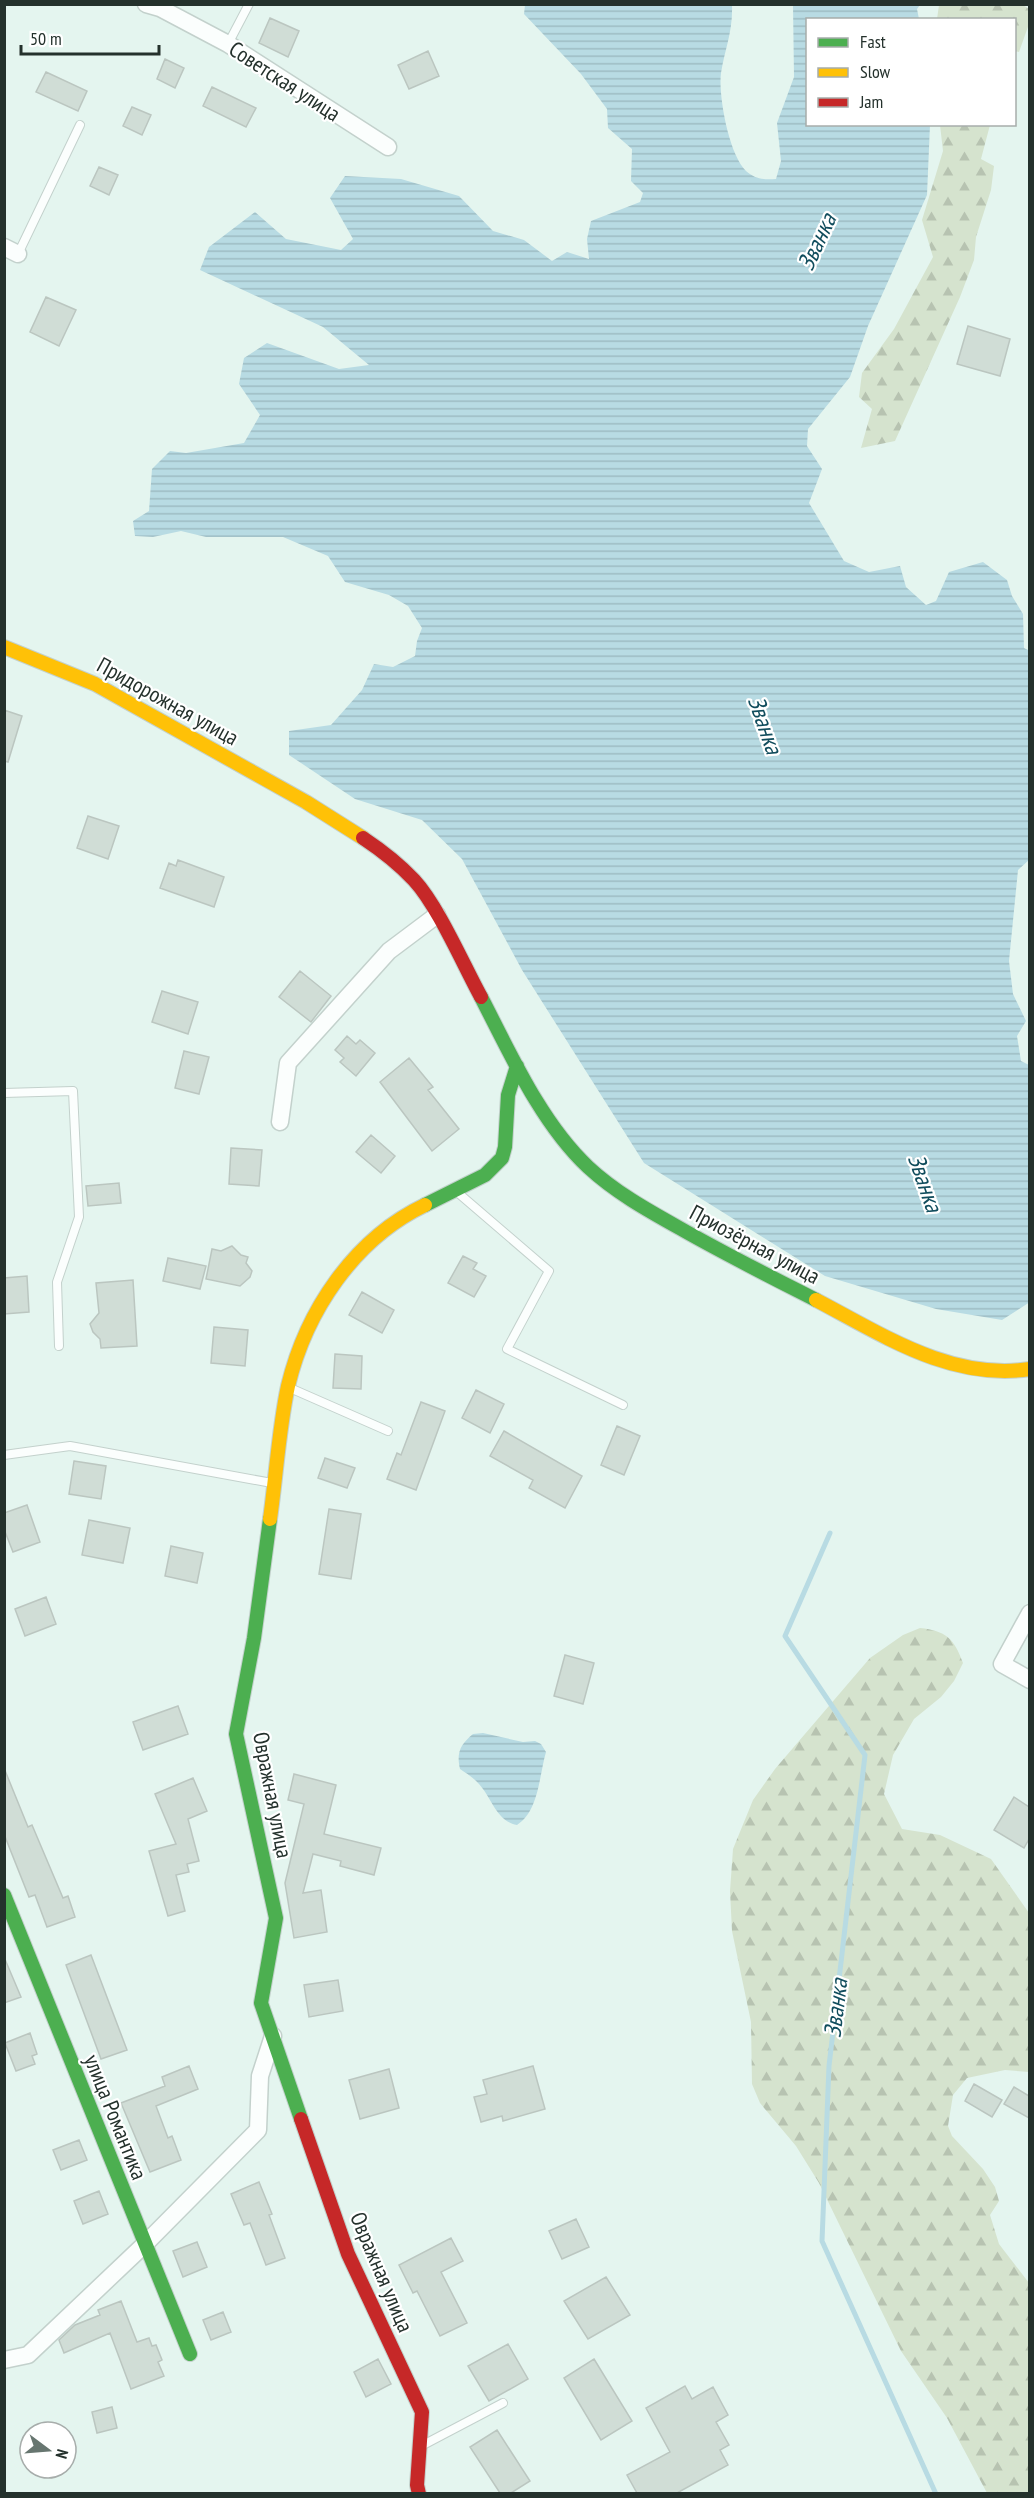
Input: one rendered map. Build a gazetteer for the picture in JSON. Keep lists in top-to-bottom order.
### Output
{
  "streets": {
    "street": [
      "Советская улица",
      "Придорожная улица",
      "Приозёрная улица",
      "Овражная улица",
      "улица Романтика"
    ]
  },
  "crossings": [
    ["Придорожная улица", "Приозёрная улица"],
    ["Приозёрная улица", "Овражная улица"]
  ],
  "water": ["Званка"],
  "legend": ["Fast", "Slow", "Jam"],
  "scale_bar": "50 m",
  "north": "right"
}
